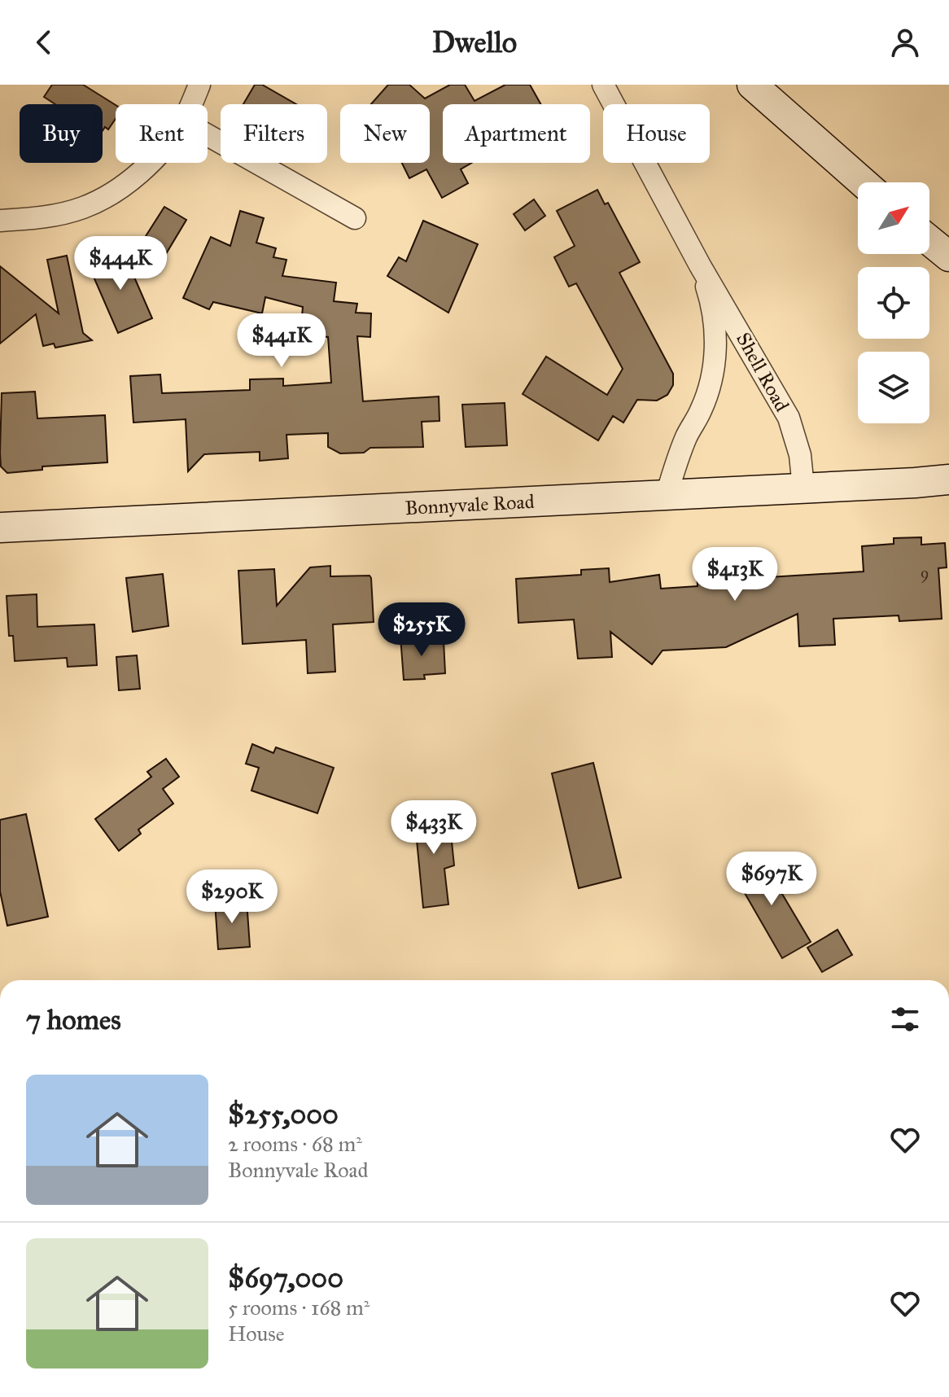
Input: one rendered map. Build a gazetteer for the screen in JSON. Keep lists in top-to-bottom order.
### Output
{
  "streets": {
    "street": ["Shell Road", "Bonnyvale Road"]
  },
  "crossings": [
    ["Shell Road", "Bonnyvale Road"]
  ],
  "house_numbers": ["9"],
  "north": "top right",
  "page": {
    "header": "Dwello",
    "chip": [
      "Buy",
      "Rent",
      "Filters",
      "New",
      "Apartment",
      "House"
    ],
    "price": [
      "$444K",
      "$441K",
      "$413K",
      "$255K",
      "$433K",
      "$697K",
      "$290K"
    ],
    "heading": "7 homes",
    "list": [
      {
        "name": "$255,000",
        "note": "2 rooms · 68 m² · Bonnyvale Road"
      },
      {
        "name": "$697,000",
        "note": "5 rooms · 168 m² · House"
      }
    ]
  }
}
